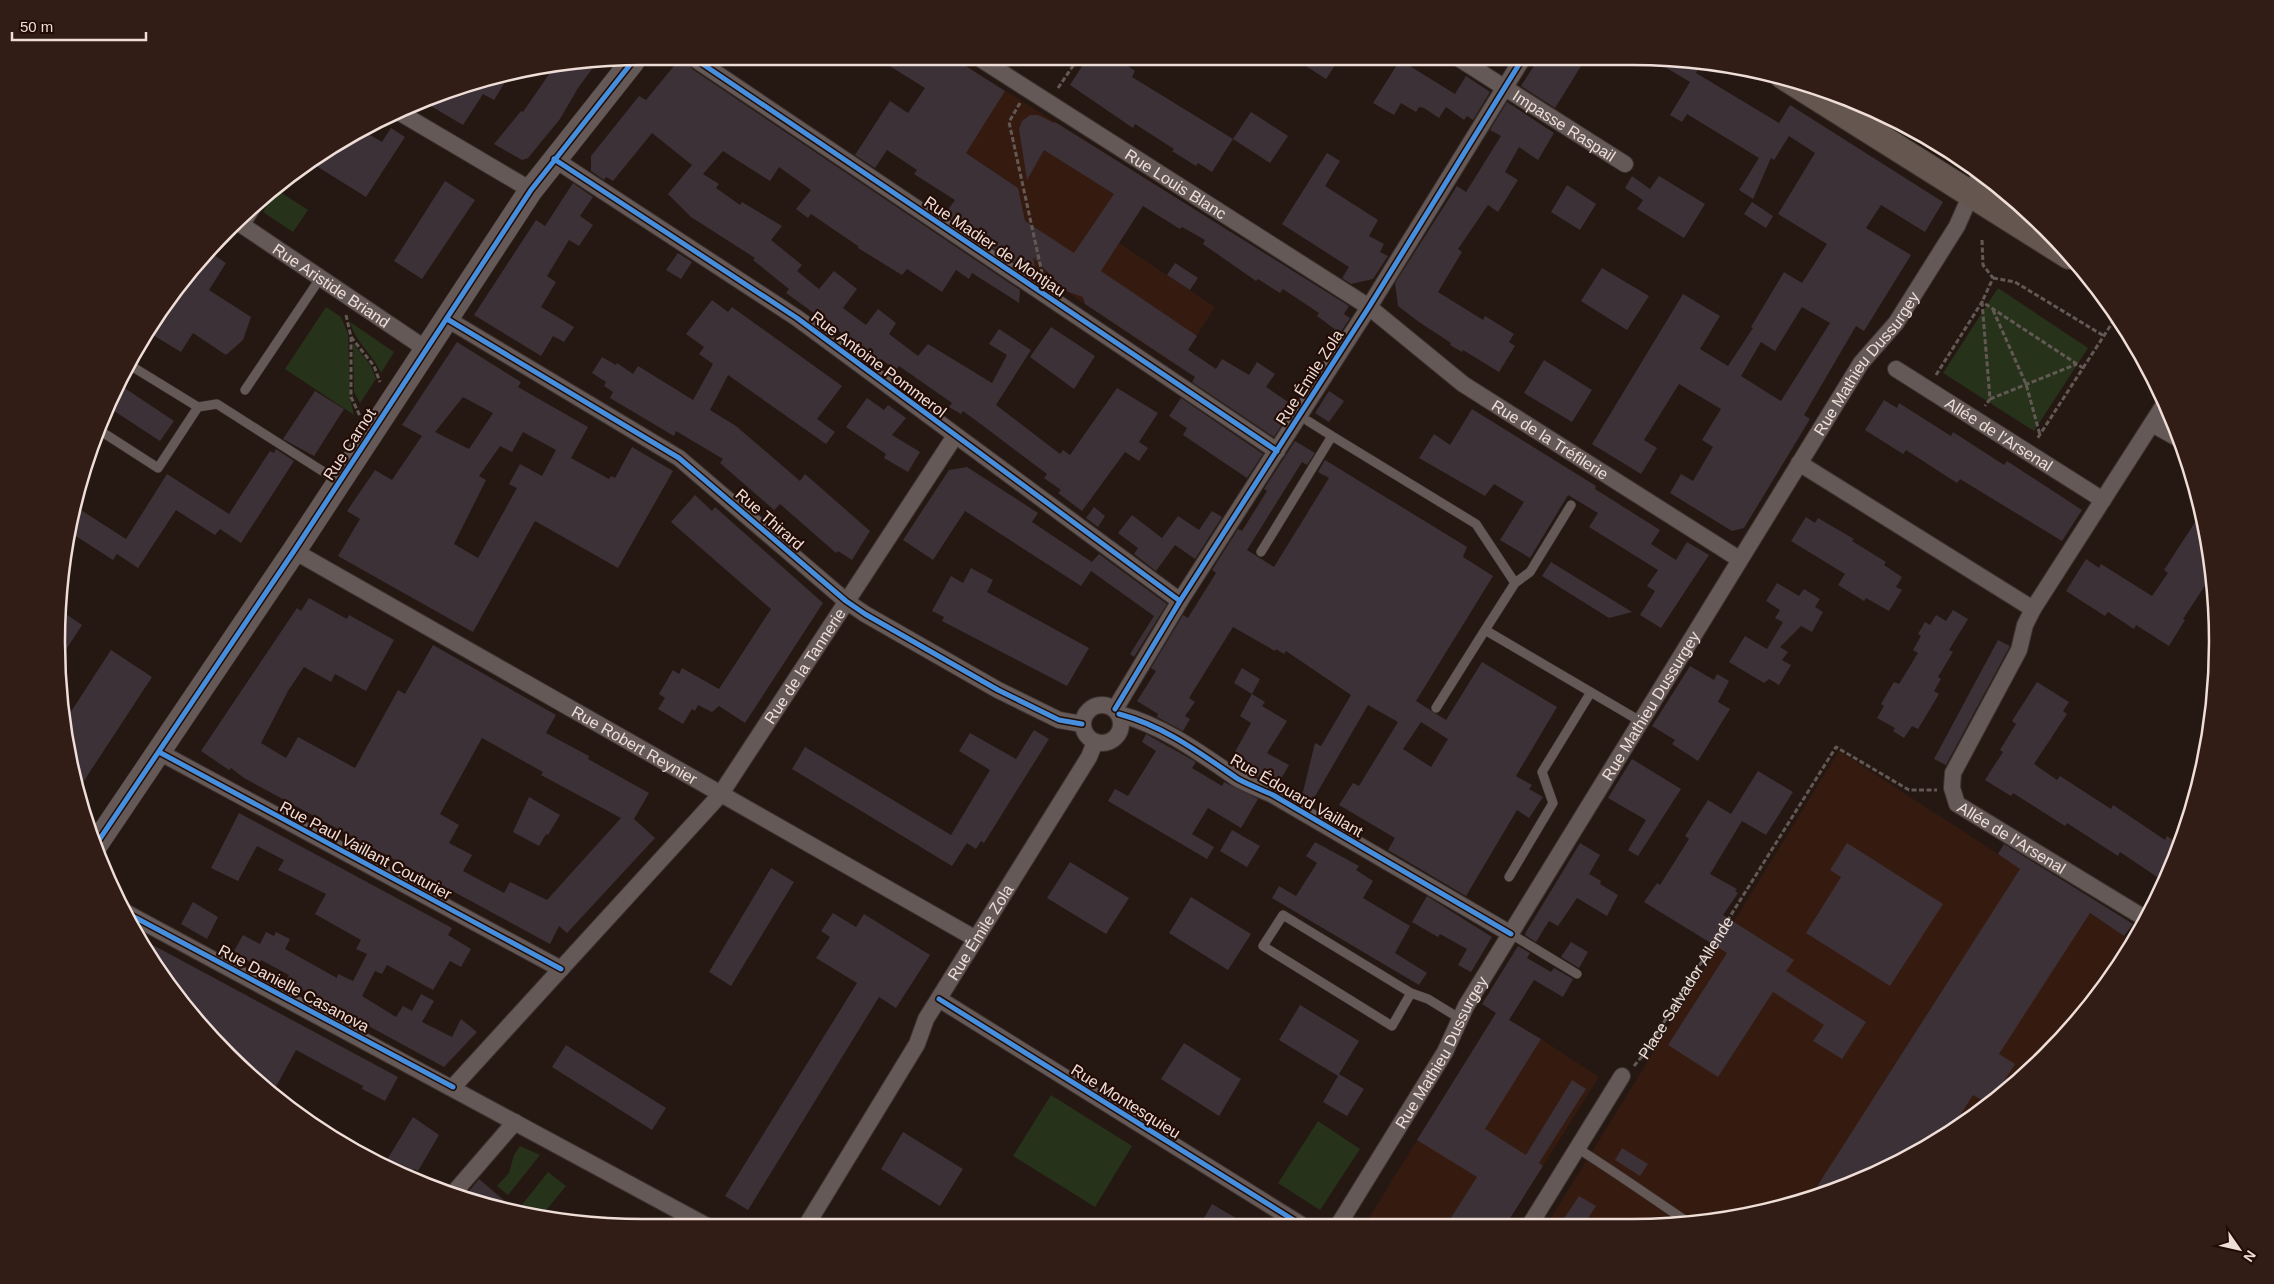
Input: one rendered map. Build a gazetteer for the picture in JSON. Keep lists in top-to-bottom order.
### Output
{
  "streets": {
    "main road": ["Rue Carnot"],
    "street": [
      "Impasse Raspail",
      "Rue Louis Blanc",
      "Rue Madier de Montjau",
      "Rue Aristide Briand",
      "Rue Mathieu Dussurgey",
      "Rue Antoine Pommerol",
      "Rue Émile Zola",
      "Allée de l'Arsenal",
      "Rue de la Tréfilerie",
      "Rue Thirard",
      "Rue de la Tannerie",
      "Rue Robert Reynier",
      "Rue Édouard Vaillant",
      "Rue Paul Vaillant Couturier",
      "Rue Danielle Casanova",
      "Rue Montesquieu"
    ],
    "path": ["Place Salvador Allende"]
  },
  "crossings": [
    ["Impasse Raspail", "Rue Émile Zola"],
    ["Rue Louis Blanc", "Rue Émile Zola"],
    ["Rue Louis Blanc", "Rue de la Tréfilerie"],
    ["Rue Madier de Montjau", "Rue Émile Zola"],
    ["Rue Aristide Briand", "Rue Carnot"],
    ["Rue Mathieu Dussurgey", "Rue de la Tréfilerie"],
    ["Rue Mathieu Dussurgey", "Rue Édouard Vaillant"],
    ["Rue Antoine Pommerol", "Rue Émile Zola"],
    ["Rue Antoine Pommerol", "Rue Carnot"],
    ["Rue Antoine Pommerol", "Rue de la Tannerie"],
    ["Rue Émile Zola", "Rue de la Tréfilerie"],
    ["Rue Émile Zola", "Rue Thirard"],
    ["Rue Émile Zola", "Rue Robert Reynier"],
    ["Rue Émile Zola", "Rue Édouard Vaillant"],
    ["Rue Émile Zola", "Rue Montesquieu"],
    ["Rue Carnot", "Rue Thirard"],
    ["Rue Carnot", "Rue Robert Reynier"],
    ["Rue Carnot", "Rue Paul Vaillant Couturier"],
    ["Rue Thirard", "Rue de la Tannerie"],
    ["Rue Thirard", "Rue Édouard Vaillant"],
    ["Rue de la Tannerie", "Rue Robert Reynier"],
    ["Rue de la Tannerie", "Rue Paul Vaillant Couturier"],
    ["Rue de la Tannerie", "Rue Danielle Casanova"]
  ],
  "scale_bar": "50 m",
  "north": "bottom right"
}
